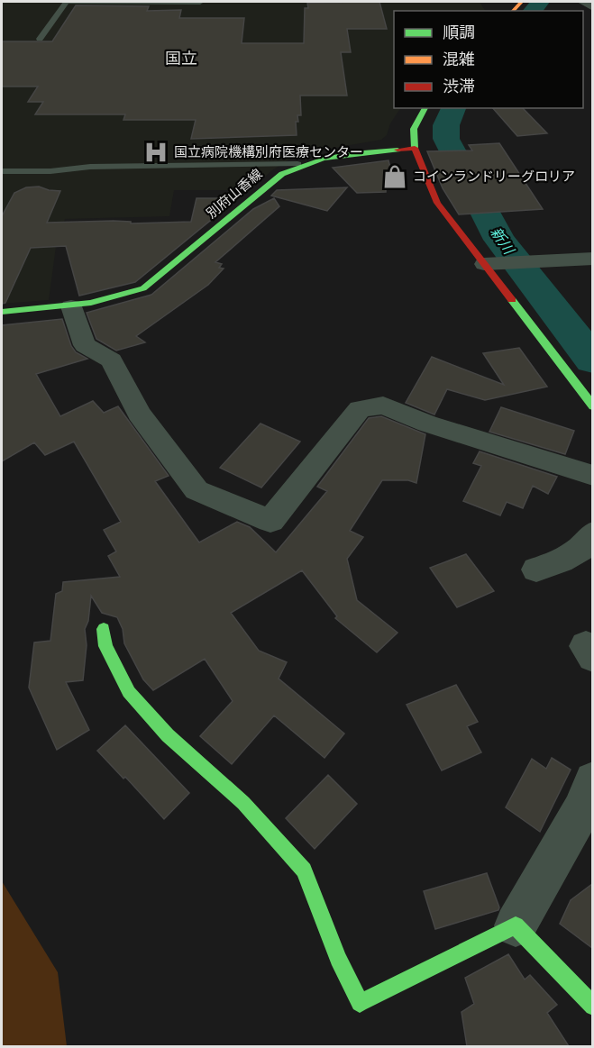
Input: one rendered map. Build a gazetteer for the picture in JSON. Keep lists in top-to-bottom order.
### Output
{
  "streets": {
    "main road": ["別府山香線"]
  },
  "districts": ["国立"],
  "water": ["新川"],
  "places": {
    "hospital": ["国立病院機構別府医療センター"],
    "shop": ["コインランドリーグロリア"]
  },
  "legend": ["順調", "混雑", "渋滞"]
}
